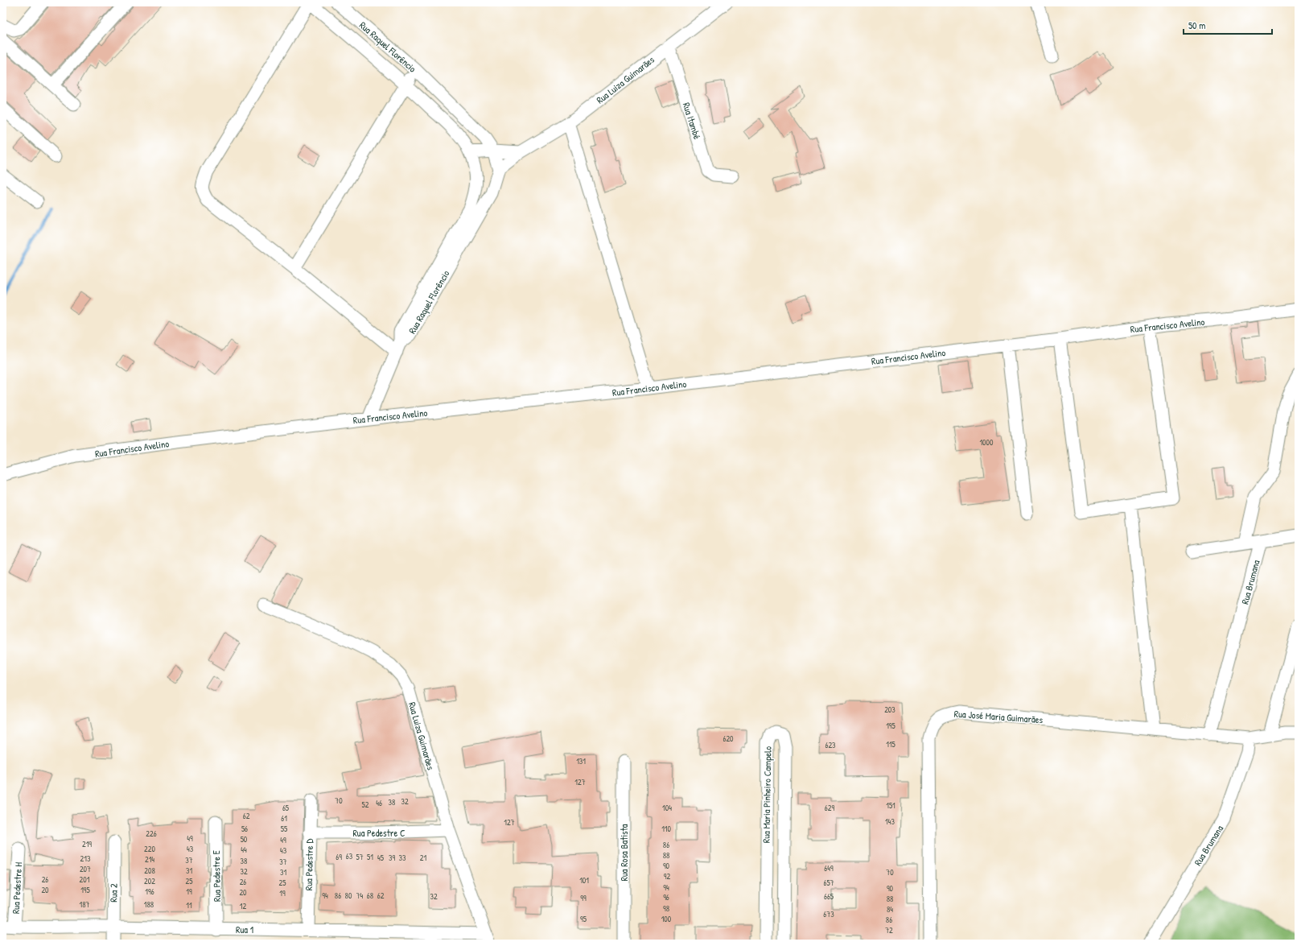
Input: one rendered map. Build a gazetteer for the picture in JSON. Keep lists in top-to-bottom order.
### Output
{
  "streets": {
    "street": [
      "Rua Raquel Florêncio",
      "Rua Luiza Guimarães",
      "Rua Itambé",
      "Rua Francisco Avelino",
      "Rua Brumana",
      "Rua José Maria Guimarães",
      "Rua Maria Pinheiro Campelo",
      "Rua Pedestre C",
      "Rua Rosa Batista",
      "Rua Pedestre D",
      "Rua Pedestre E",
      "Rua Pedestre H",
      "Rua 2",
      "Rua 1"
    ]
  },
  "crossings": [
    ["Rua Raquel Florêncio", "Rua Luiza Guimarães"],
    ["Rua Luiza Guimarães", "Rua Itambé"],
    ["Rua Luiza Guimarães", "Rua Pedestre C"],
    ["Rua Luiza Guimarães", "Rua 1"],
    ["Rua Brumana", "Rua José Maria Guimarães"],
    ["Rua Pedestre C", "Rua Pedestre D"],
    ["Rua Pedestre D", "Rua 1"],
    ["Rua Pedestre E", "Rua 1"],
    ["Rua Pedestre H", "Rua 1"],
    ["Rua 2", "Rua 1"]
  ],
  "house_numbers": [
    "1000",
    "203",
    "195",
    "620",
    "115",
    "623",
    "131",
    "127",
    "70",
    "32",
    "38",
    "46",
    "52",
    "151",
    "65",
    "104",
    "629",
    "62",
    "61",
    "143",
    "127",
    "56",
    "55",
    "110",
    "226",
    "49",
    "50",
    "49",
    "219",
    "86",
    "220",
    "43",
    "44",
    "43",
    "88",
    "63",
    "69",
    "57",
    "51",
    "45",
    "39",
    "33",
    "21",
    "213",
    "214",
    "37",
    "38",
    "37",
    "90",
    "649",
    "207",
    "208",
    "31",
    "32",
    "31",
    "70",
    "92",
    "26",
    "201",
    "101",
    "202",
    "25",
    "26",
    "25",
    "657",
    "94",
    "90",
    "20",
    "195",
    "196",
    "19",
    "20",
    "19",
    "94",
    "86",
    "80",
    "74",
    "68",
    "62",
    "32",
    "665",
    "96",
    "99",
    "88",
    "187",
    "188",
    "11",
    "12",
    "98",
    "84",
    "673",
    "95",
    "100",
    "86",
    "72"
  ],
  "scale_bar": "50 m"
}
